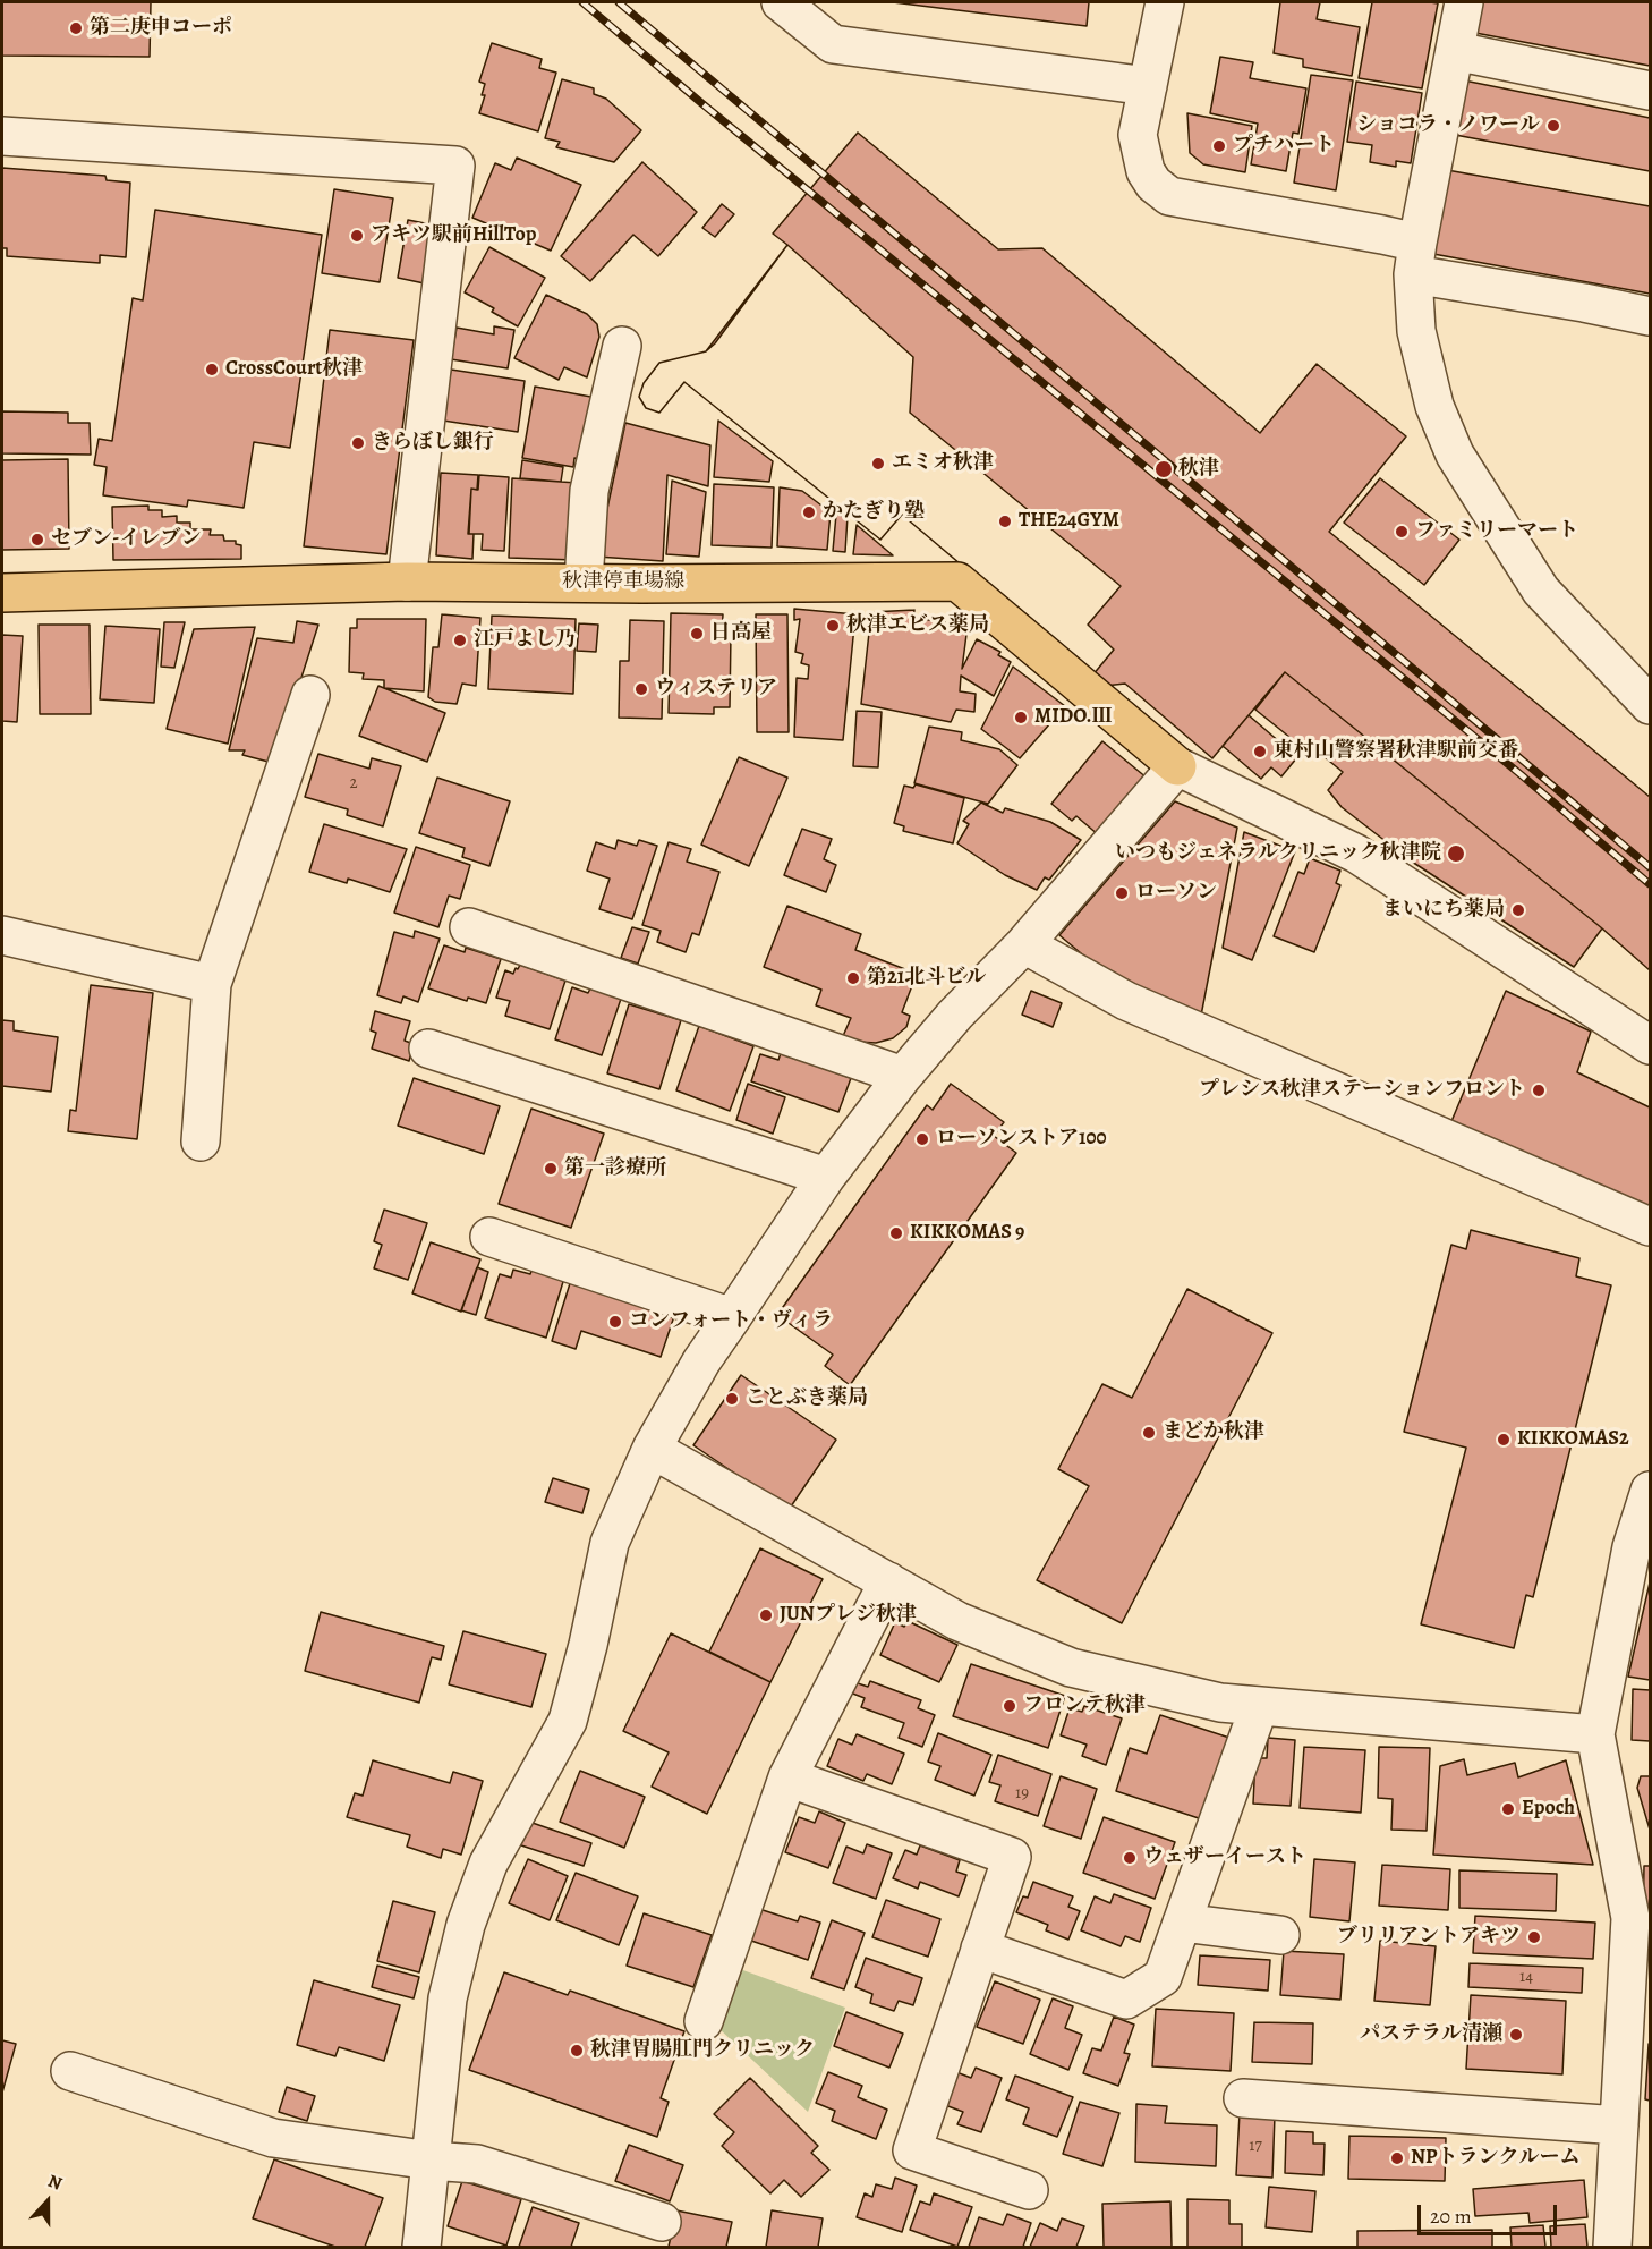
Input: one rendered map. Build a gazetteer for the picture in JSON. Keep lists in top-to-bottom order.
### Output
{
  "streets": {
    "main road": ["秋津停車場線"]
  },
  "places": [
    "第二庚申コーポ",
    "ショコラ・ノワール",
    "プチハート",
    "アキツ駅前HillTop",
    "CrossCourt秋津",
    "きらぼし銀行",
    "エミオ秋津",
    "秋津",
    "かたぎり塾",
    "THE24GYM",
    "ファミリーマート",
    "セブン-イレブン",
    "秋津エビス薬局",
    "日高屋",
    "江戸よし乃",
    "ウィステリア",
    "MIDO.Ⅲ",
    "東村山警察署秋津駅前交番",
    "いつもジェネラルクリニック秋津院",
    "ローソン",
    "まいにち薬局",
    "第21北斗ビル",
    "プレシス秋津ステーションフロント",
    "ローソンストア100",
    "第一診療所",
    "KIKKOMAS 9",
    "コンフォート・ヴィラ",
    "ことぶき薬局",
    "まどか秋津",
    "KIKKOMAS2",
    "JUNプレジ秋津",
    "フロンテ秋津",
    "Epoch",
    "ウェザーイースト",
    "ブリリアントアキツ",
    "パステラル清瀬",
    "秋津胃腸肛門クリニック",
    "NPトランクルーム"
  ],
  "house_numbers": [
    "2",
    "19",
    "14",
    "17"
  ],
  "scale_bar": "20 m",
  "north": "top"
}
